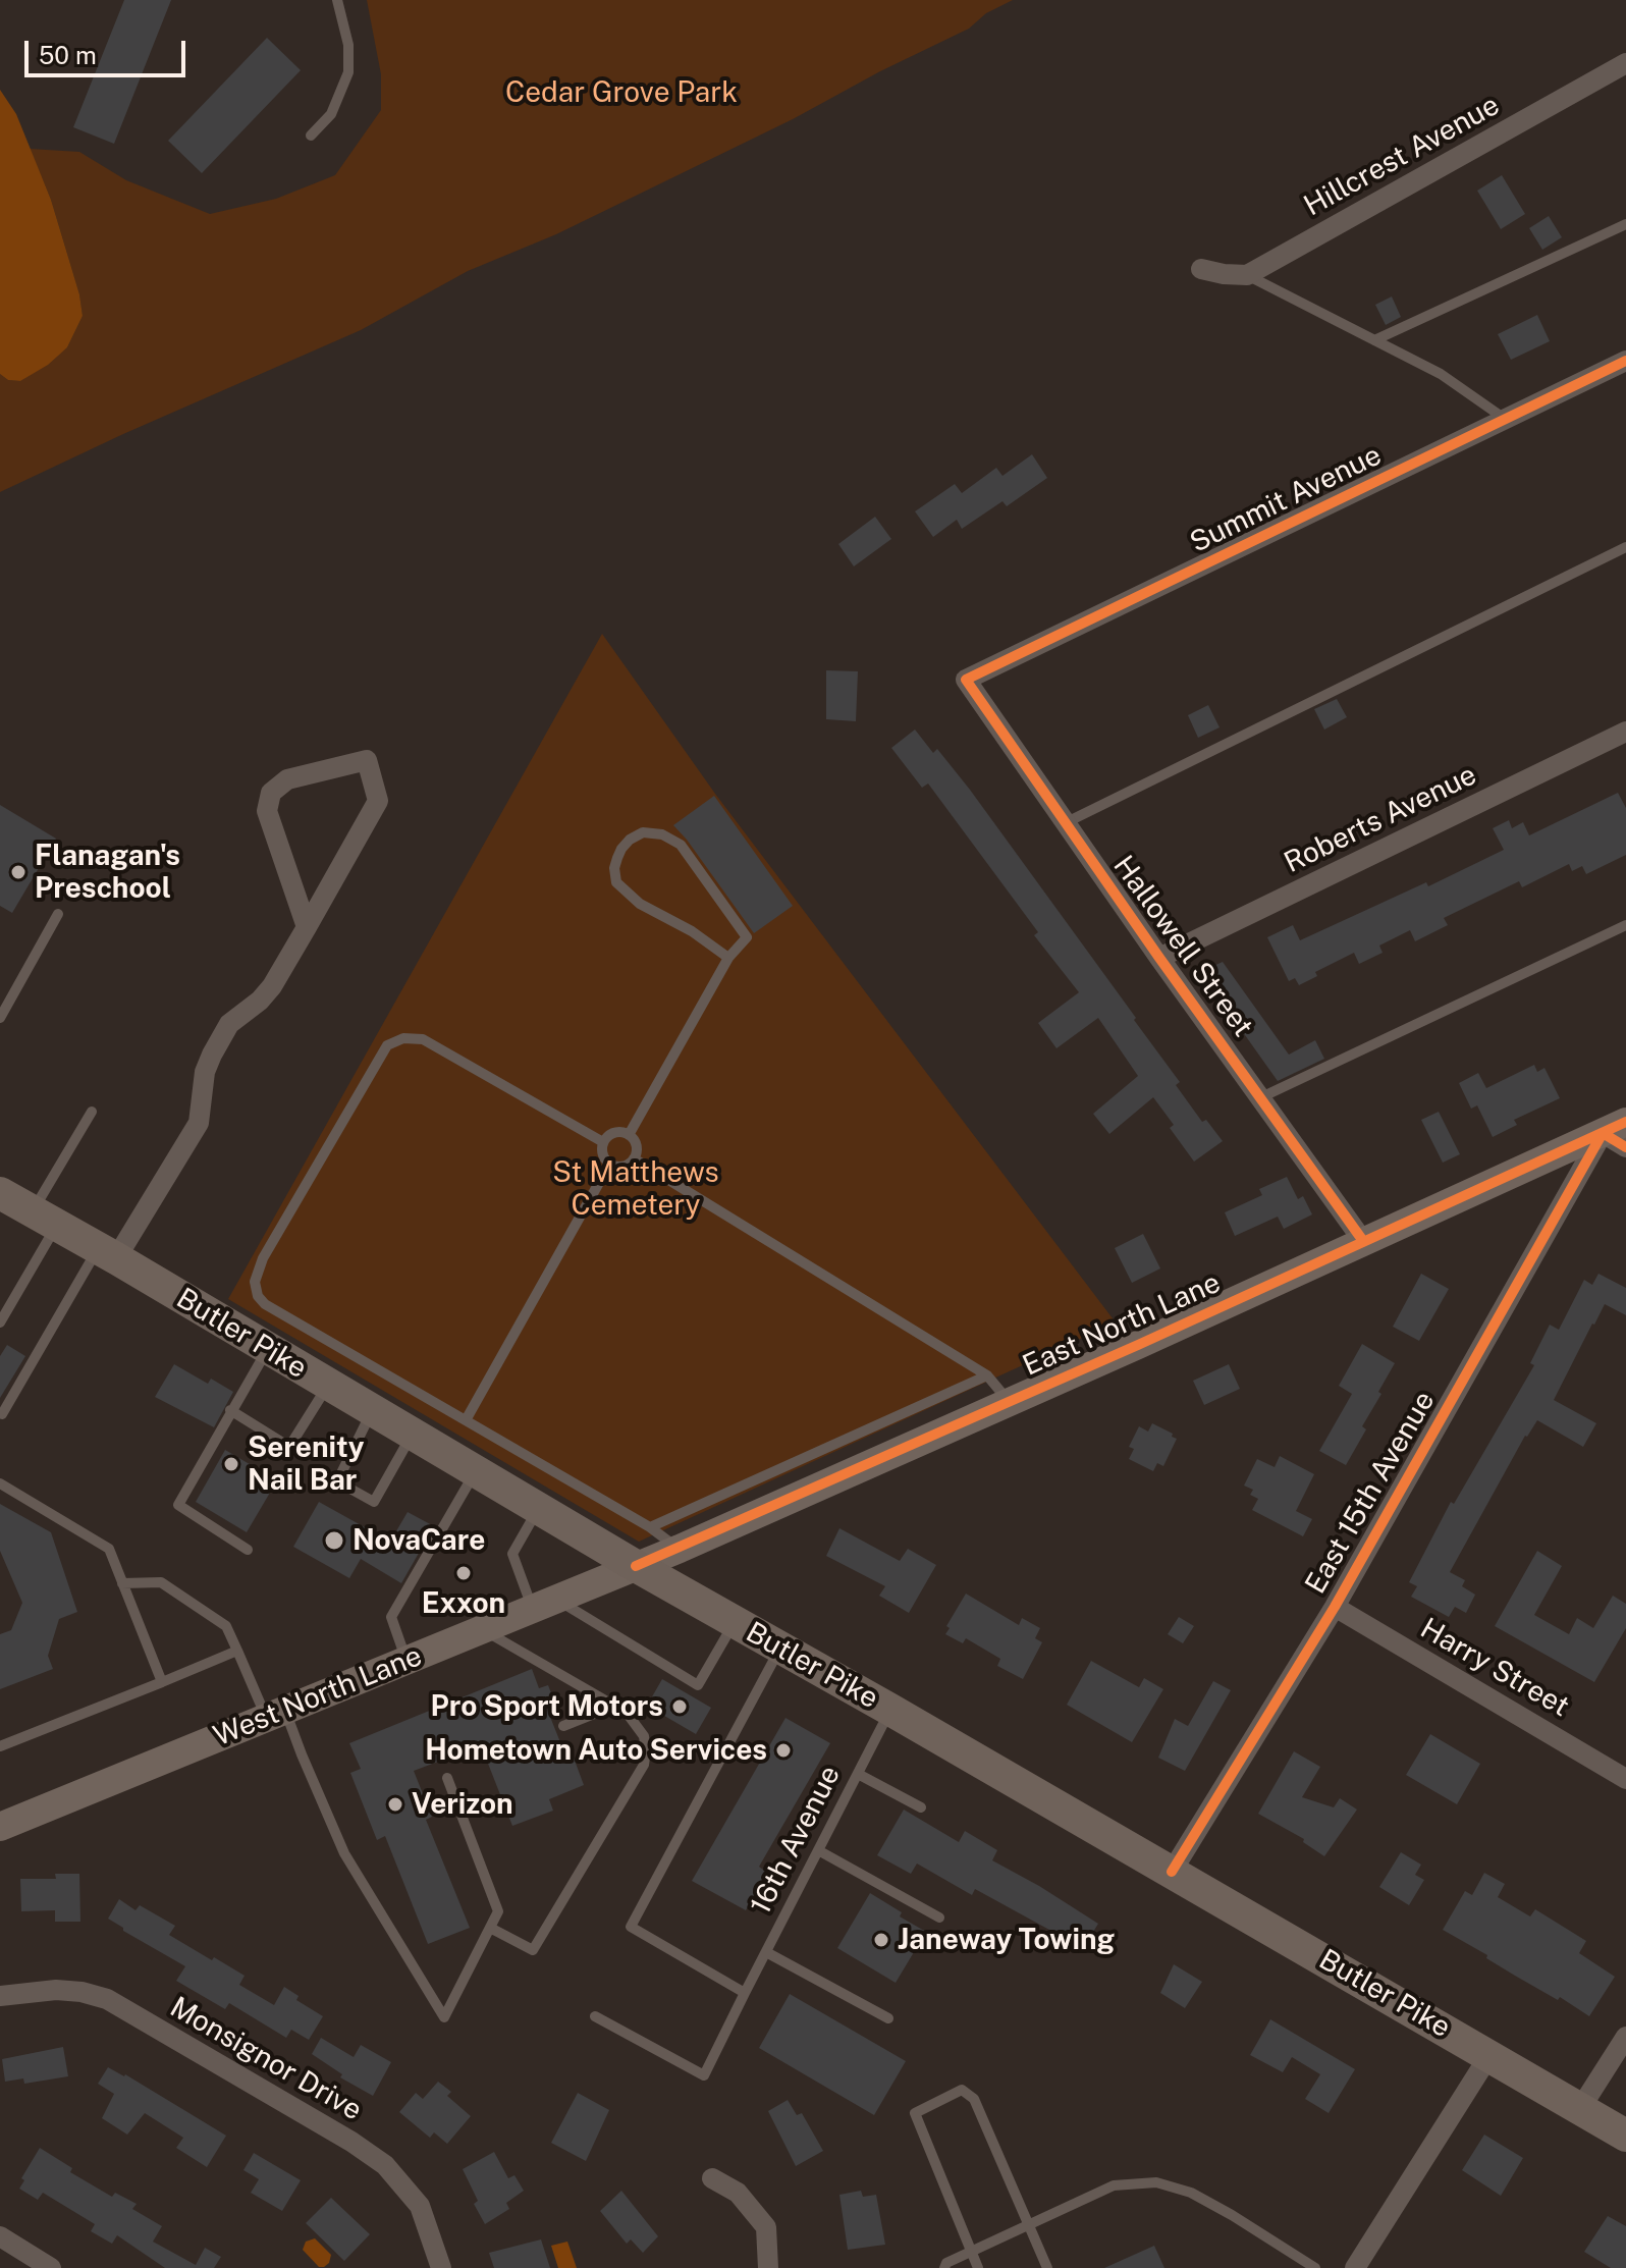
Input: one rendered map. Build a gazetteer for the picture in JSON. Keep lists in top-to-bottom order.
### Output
{
  "streets": {
    "main road": ["Butler Pike"],
    "street": [
      "Hillcrest Avenue",
      "Summit Avenue",
      "Roberts Avenue",
      "Hallowell Street",
      "East North Lane",
      "East 15th Avenue",
      "Harry Street",
      "West North Lane",
      "Monsignor Drive"
    ],
    "lane": ["16th Avenue"]
  },
  "crossings": [
    ["Summit Avenue", "Hallowell Street"],
    ["Roberts Avenue", "Hallowell Street"],
    ["Hallowell Street", "East North Lane"],
    ["East North Lane", "Butler Pike"],
    ["East North Lane", "East 15th Avenue"],
    ["East North Lane", "West North Lane"],
    ["Butler Pike", "East 15th Avenue"],
    ["Butler Pike", "West North Lane"],
    ["Butler Pike", "16th Avenue"],
    ["East 15th Avenue", "Harry Street"]
  ],
  "parks": ["Cedar Grove Park", "St Matthews Cemetery"],
  "places": [
    "Flanagan's Preschool",
    "Serenity Nail Bar",
    "NovaCare",
    "Exxon",
    "Pro Sport Motors",
    "Hometown Auto Services",
    "Verizon",
    "Janeway Towing"
  ],
  "scale_bar": "50 m"
}
